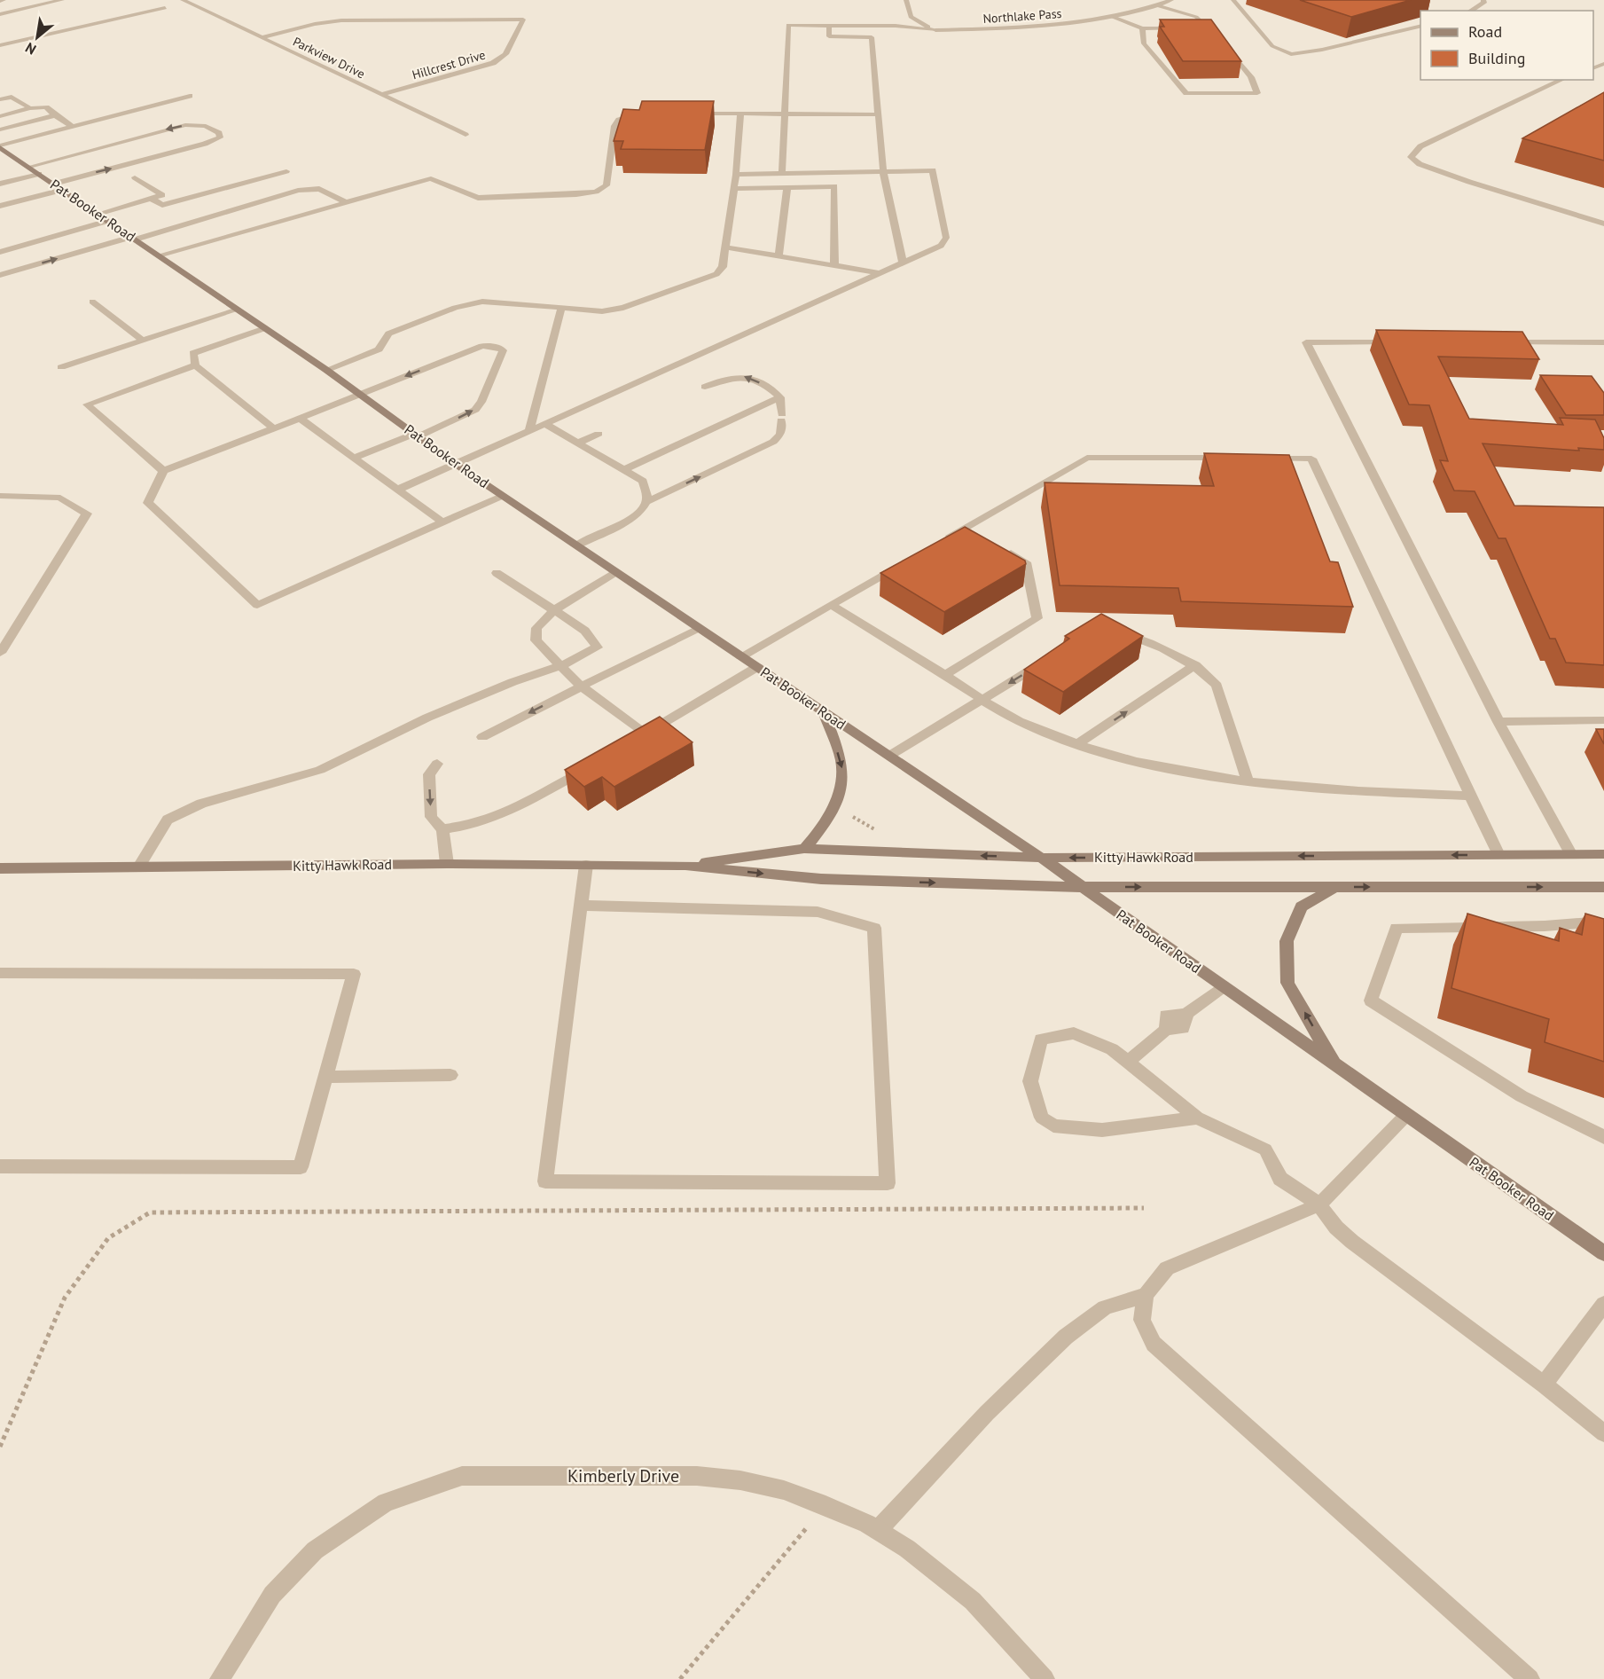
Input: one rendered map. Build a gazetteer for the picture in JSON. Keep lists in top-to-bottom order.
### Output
{
  "streets": {
    "main road": ["Pat Booker Road", "Kitty Hawk Road"],
    "street": [
      "Northlake Pass",
      "Parkview Drive",
      "Hillcrest Drive",
      "Kimberly Drive"
    ]
  },
  "crossings": [
    ["Parkview Drive", "Hillcrest Drive"],
    ["Pat Booker Road", "Kitty Hawk Road"]
  ],
  "legend": ["Road", "Building"],
  "north": "bottom left"
}
